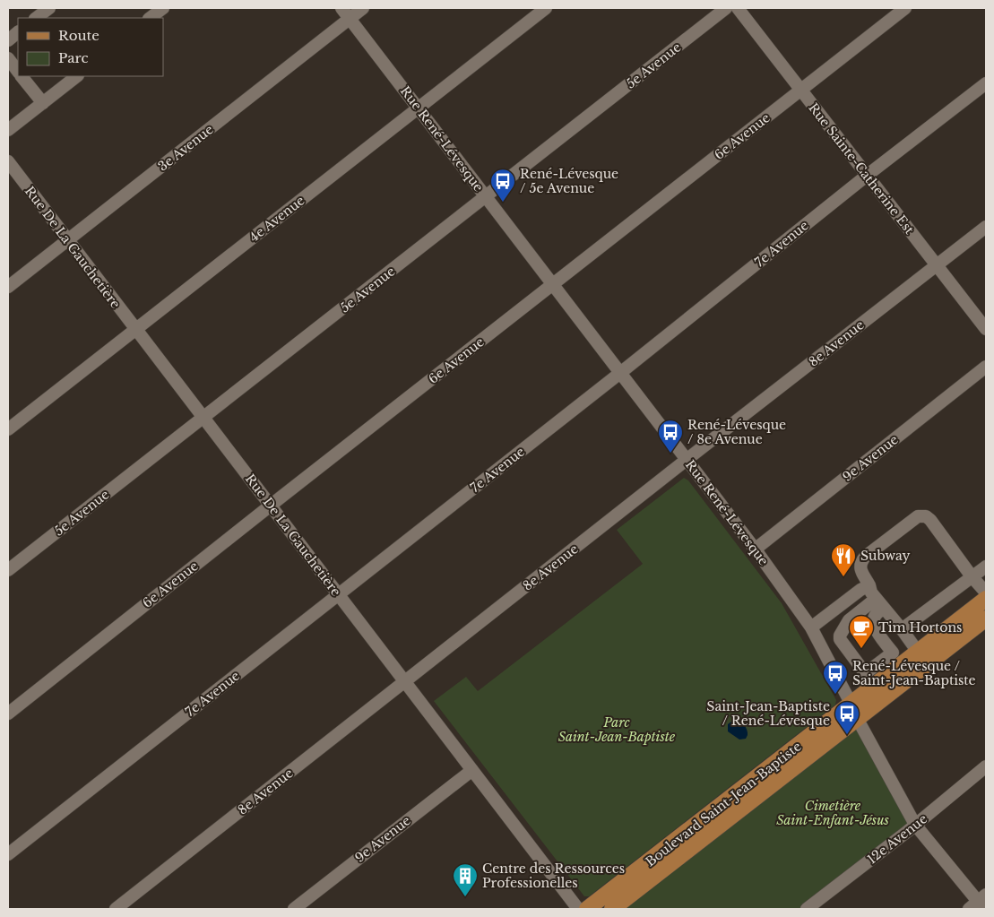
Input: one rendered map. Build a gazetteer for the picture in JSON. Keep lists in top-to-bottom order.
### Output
{
  "streets": {
    "main road": ["Boulevard Saint-Jean-Baptiste"],
    "street": [
      "5e Avenue",
      "6e Avenue",
      "Rue René-Lévesque",
      "3e Avenue",
      "Rue Sainte-Catherine Est",
      "4e Avenue",
      "7e Avenue",
      "Rue De La Gauchetière",
      "8e Avenue",
      "9e Avenue",
      "12e Avenue"
    ]
  },
  "crossings": [
    ["5e Avenue", "Rue René-Lévesque"],
    ["5e Avenue", "Rue De La Gauchetière"],
    ["6e Avenue", "Rue René-Lévesque"],
    ["6e Avenue", "Rue Sainte-Catherine Est"],
    ["6e Avenue", "Rue De La Gauchetière"],
    ["Rue René-Lévesque", "3e Avenue"],
    ["Rue René-Lévesque", "4e Avenue"],
    ["Rue René-Lévesque", "7e Avenue"],
    ["Rue René-Lévesque", "8e Avenue"],
    ["Rue René-Lévesque", "9e Avenue"],
    ["Rue René-Lévesque", "Boulevard Saint-Jean-Baptiste"],
    ["Rue René-Lévesque", "12e Avenue"],
    ["3e Avenue", "Rue De La Gauchetière"],
    ["Rue Sainte-Catherine Est", "7e Avenue"],
    ["Rue Sainte-Catherine Est", "8e Avenue"],
    ["4e Avenue", "Rue De La Gauchetière"],
    ["7e Avenue", "Rue De La Gauchetière"],
    ["Rue De La Gauchetière", "8e Avenue"],
    ["Rue De La Gauchetière", "9e Avenue"]
  ],
  "parks": ["Parc Saint-Jean-Baptiste", "Cimetière Saint-Enfant-Jésus"],
  "places": {
    "bus stop": [
      "René-Lévesque / 5e Avenue",
      "René-Lévesque / 8e Avenue",
      "René-Lévesque / Saint-Jean-Baptiste",
      "Saint-Jean-Baptiste / René-Lévesque"
    ],
    "restaurant": ["Subway"],
    "cafe": ["Tim Hortons"],
    "building": ["Centre des Ressources Professionelles"]
  },
  "legend": ["Route", "Parc"]
}
